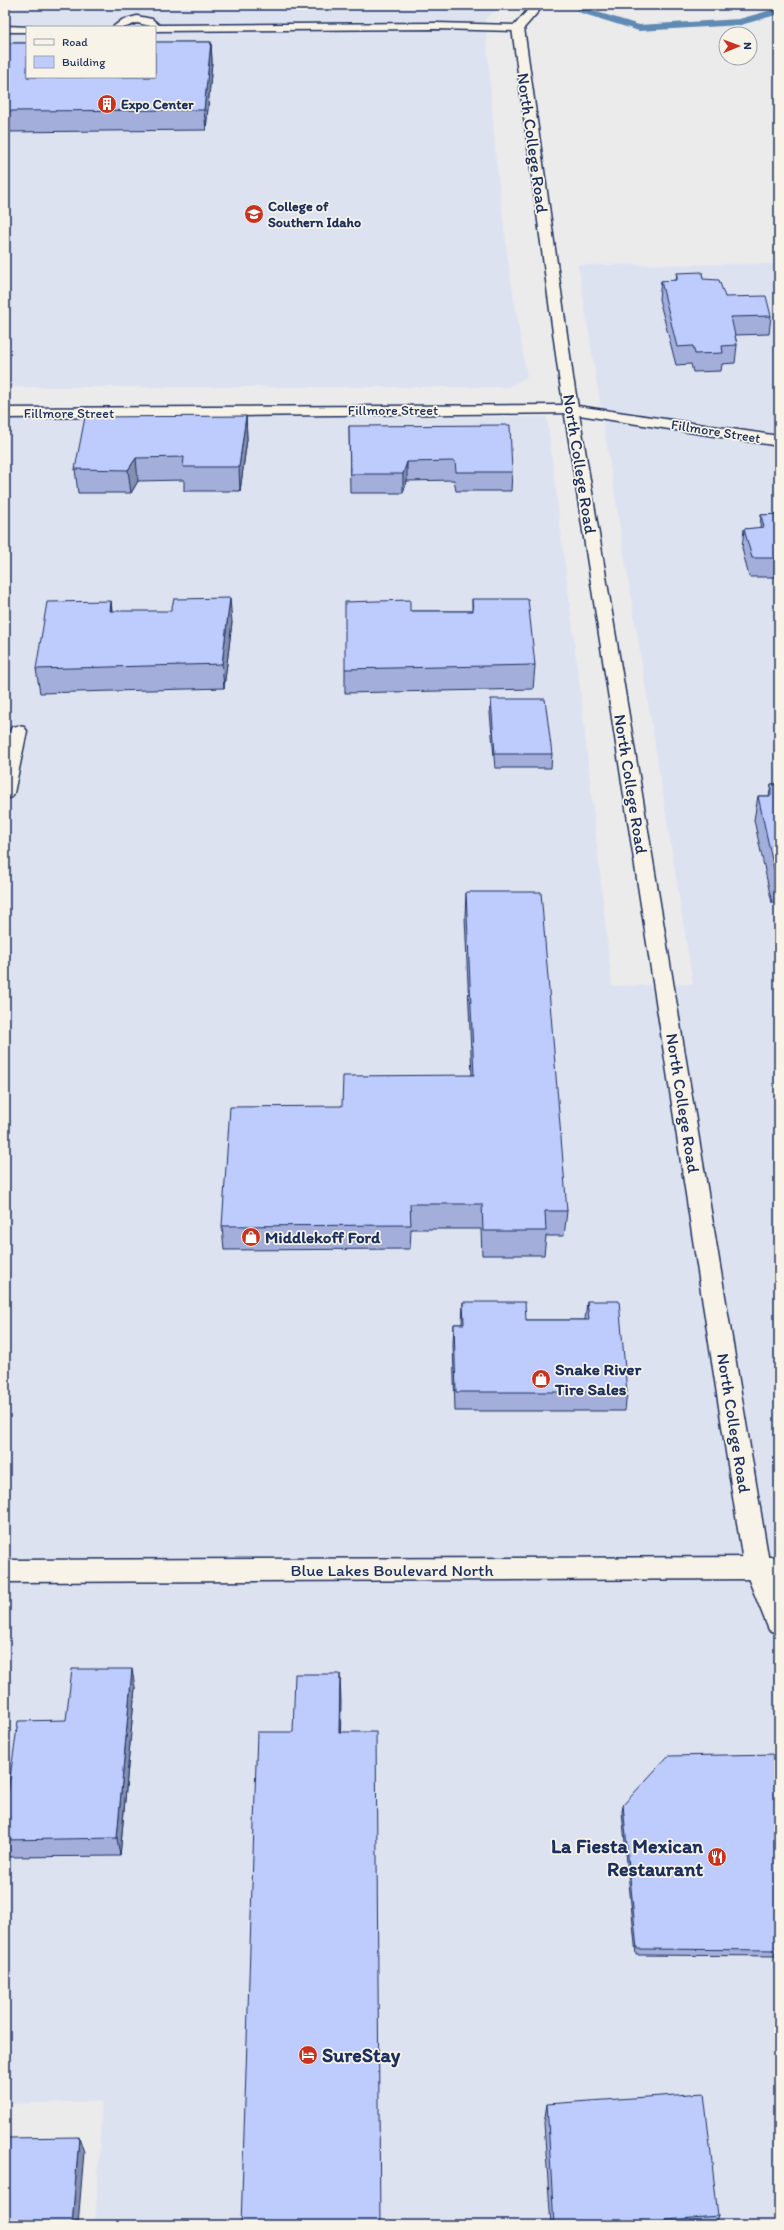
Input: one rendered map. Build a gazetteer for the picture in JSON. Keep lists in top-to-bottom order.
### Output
{
  "streets": {
    "main road": ["North College Road", "Fillmore Street", "Blue Lakes Boulevard North"]
  },
  "crossings": [
    ["North College Road", "Fillmore Street"],
    ["North College Road", "Blue Lakes Boulevard North"]
  ],
  "places": {
    "building": ["Expo Center"],
    "school or university": ["College of Southern Idaho"],
    "shop": ["Middlekoff Ford", "Snake River Tire Sales"],
    "restaurant": ["La Fiesta Mexican Restaurant"],
    "hotel": ["SureStay"]
  },
  "legend": ["Road", "Building"],
  "north": "right"
}
